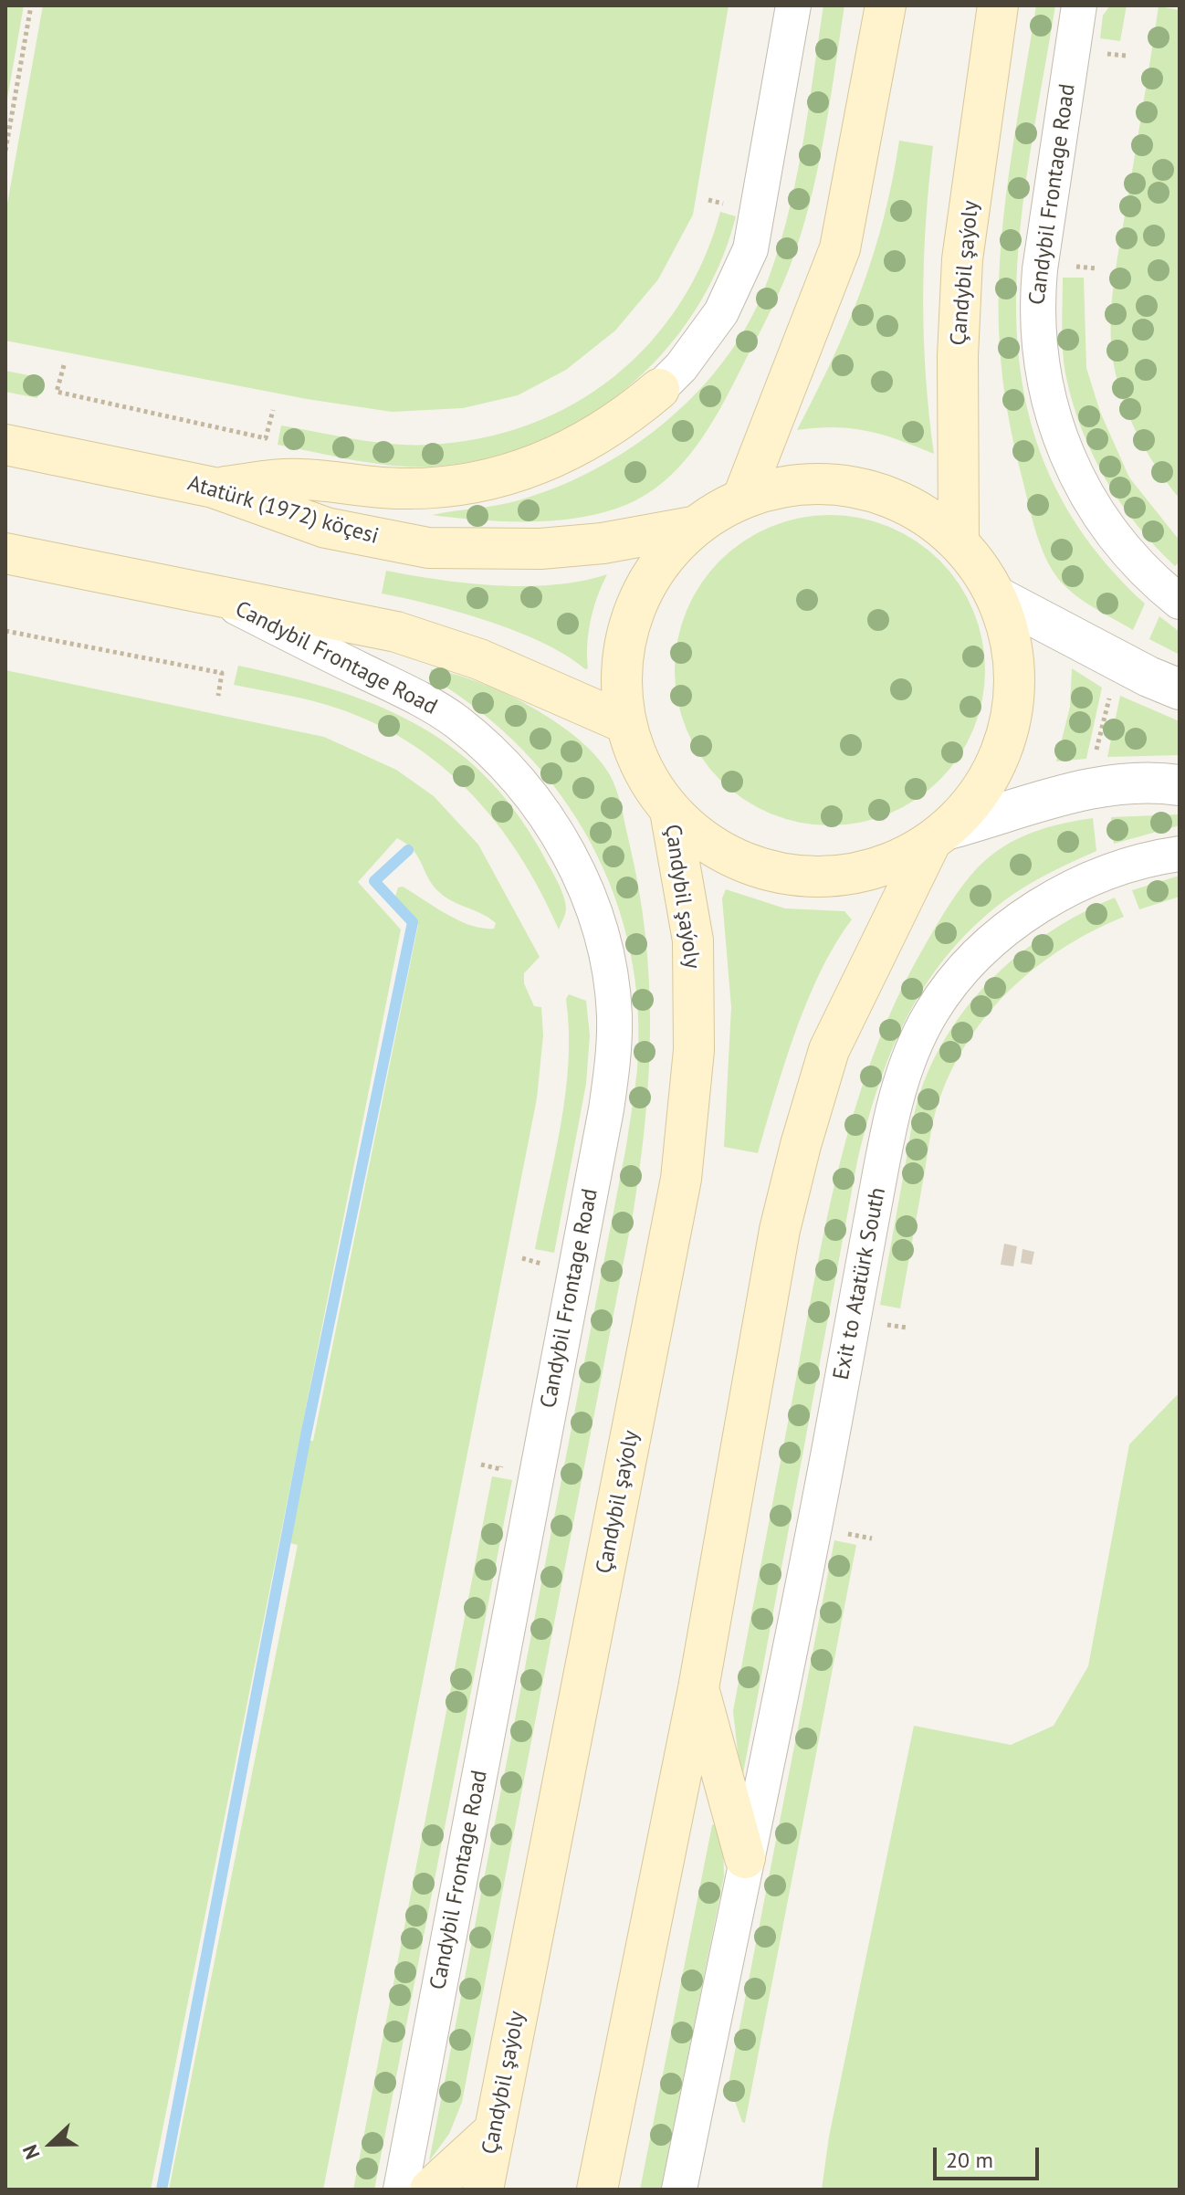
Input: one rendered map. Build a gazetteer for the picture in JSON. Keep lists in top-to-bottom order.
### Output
{
  "streets": {
    "main road": ["Çandybil şaýoly", "Atatürk (1972) köçesi"],
    "street": ["Candybil Frontage Road", "Exit to Atatürk South"]
  },
  "scale_bar": "20 m",
  "north": "left"
}
